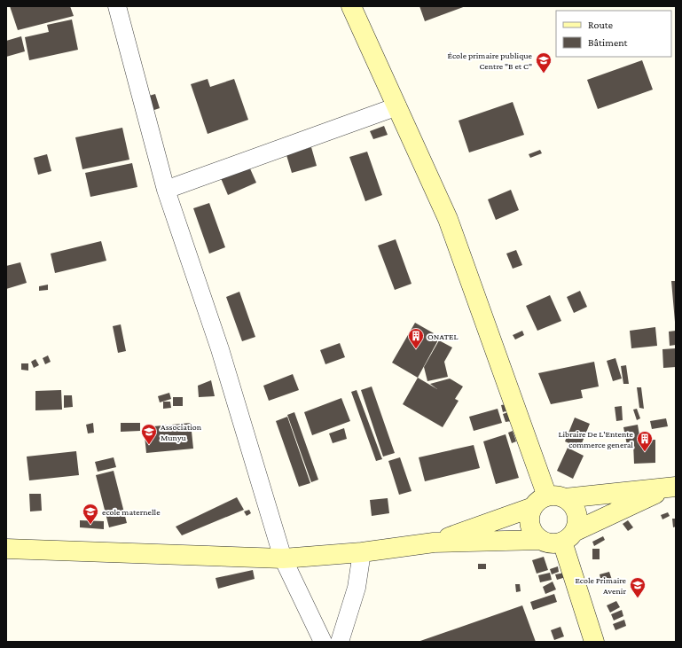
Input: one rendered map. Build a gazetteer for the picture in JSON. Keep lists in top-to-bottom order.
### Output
{
  "places": {
    "school or university": [
      "École primaire publique Centre \"B et C\"",
      "Association Munyu",
      "ecole maternelle",
      "Ecole Primaire Avenir"
    ],
    "building": ["ONATEL", "Libraire De L'Entente commerce general"]
  },
  "legend": ["Route", "Bâtiment"]
}
